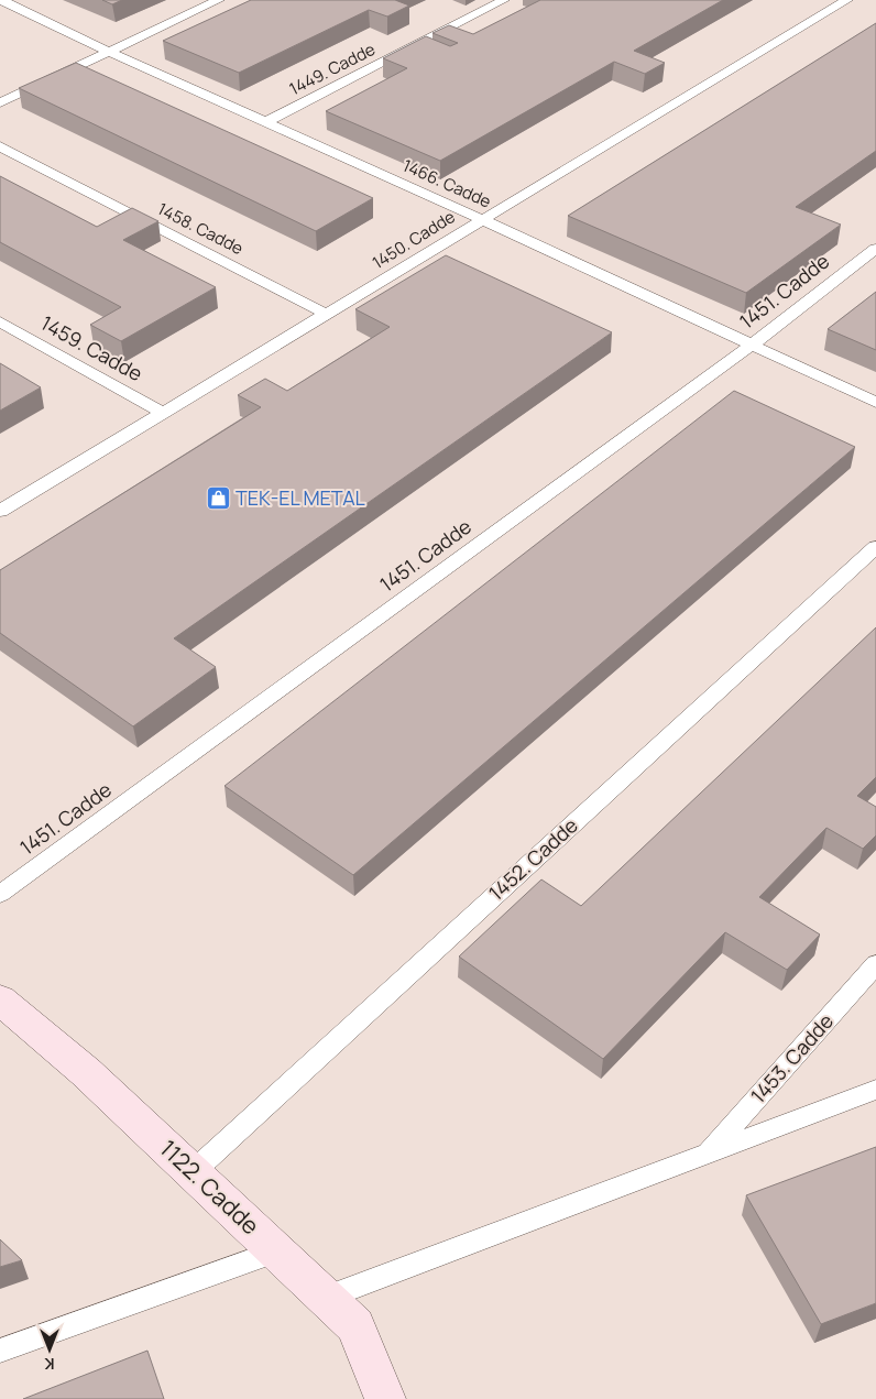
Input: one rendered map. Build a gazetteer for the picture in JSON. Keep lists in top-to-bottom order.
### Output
{
  "streets": {
    "main road": ["1122. Cadde"],
    "lane": [
      "1449. Cadde",
      "1466. Cadde",
      "1458. Cadde",
      "1450. Cadde",
      "1451. Cadde",
      "1459. Cadde",
      "1452. Cadde",
      "1453. Cadde"
    ]
  },
  "crossings": [
    ["1449. Cadde", "1466. Cadde"],
    ["1466. Cadde", "1450. Cadde"],
    ["1466. Cadde", "1451. Cadde"],
    ["1458. Cadde", "1450. Cadde"],
    ["1450. Cadde", "1459. Cadde"],
    ["1452. Cadde", "1122. Cadde"]
  ],
  "places": {
    "shop": ["TEK-EL METAL"]
  },
  "north": "bottom"
}
